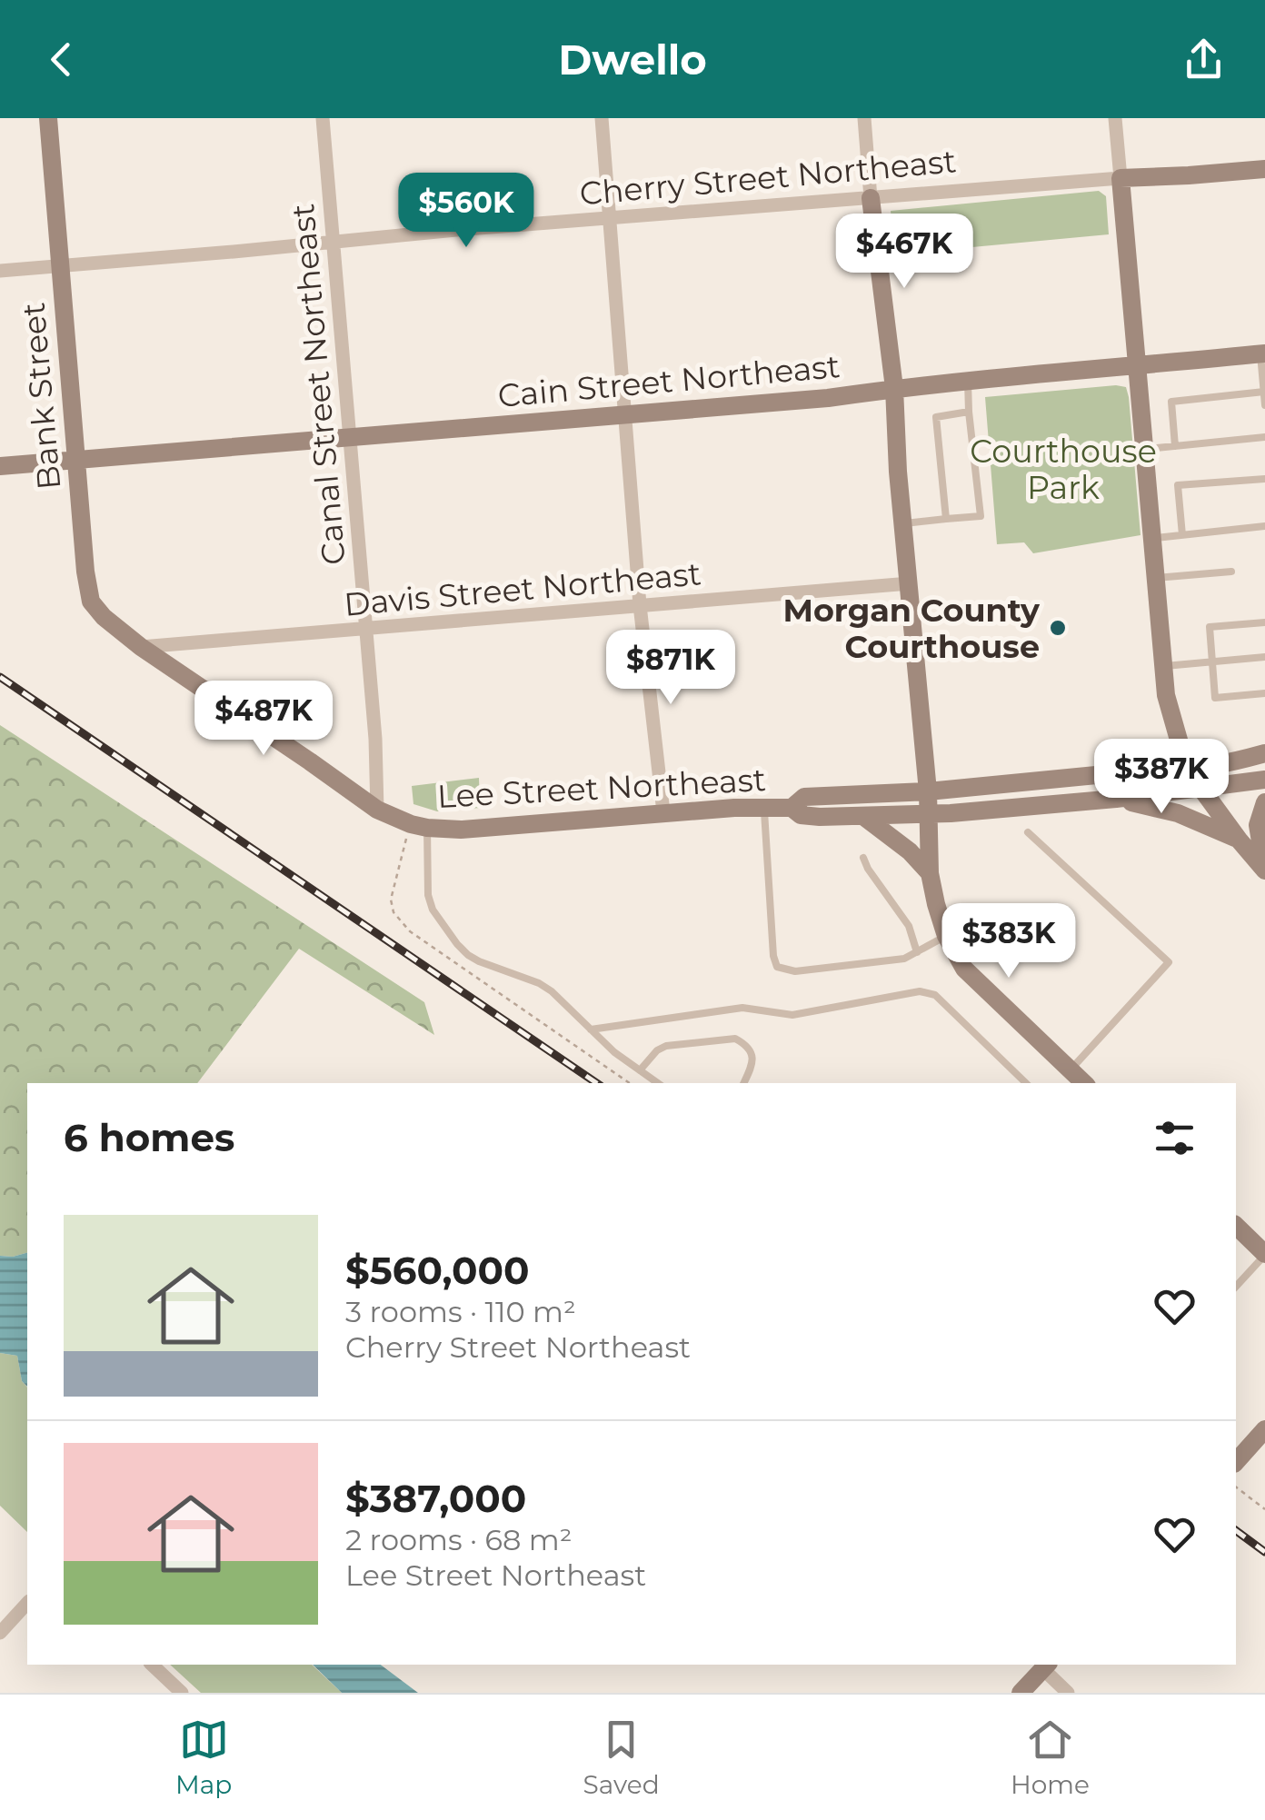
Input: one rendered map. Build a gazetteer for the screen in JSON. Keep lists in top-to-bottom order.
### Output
{
  "streets": {
    "street": [
      "Cherry Street Northeast",
      "Cain Street Northeast",
      "Canal Street Northeast",
      "Bank Street",
      "Davis Street Northeast",
      "Lee Street Northeast"
    ]
  },
  "crossings": [
    ["Cherry Street Northeast", "Canal Street Northeast"],
    ["Cherry Street Northeast", "Bank Street"],
    ["Cain Street Northeast", "Canal Street Northeast"],
    ["Cain Street Northeast", "Bank Street"],
    ["Canal Street Northeast", "Davis Street Northeast"],
    ["Canal Street Northeast", "Lee Street Northeast"],
    ["Bank Street", "Davis Street Northeast"],
    ["Bank Street", "Lee Street Northeast"],
    ["Davis Street Northeast", "Lee Street Northeast"]
  ],
  "parks": ["Courthouse Park"],
  "places": ["Morgan County Courthouse"],
  "page": {
    "header": "Dwello",
    "price": [
      "$560K",
      "$467K",
      "$871K",
      "$487K",
      "$387K",
      "$383K"
    ],
    "heading": "6 homes",
    "list": [
      {
        "name": "$560,000",
        "note": "3 rooms · 110 m² · Cherry Street Northeast"
      },
      {
        "name": "$387,000",
        "note": "2 rooms · 68 m² · Lee Street Northeast"
      }
    ],
    "tabs": ["Map", "Saved", "Home"]
  }
}
